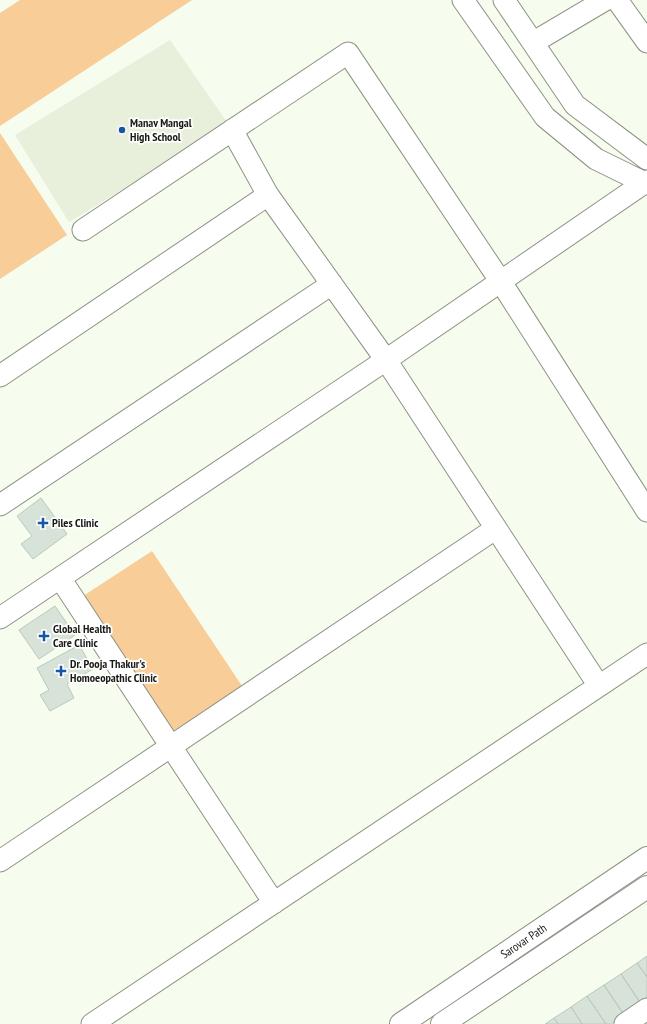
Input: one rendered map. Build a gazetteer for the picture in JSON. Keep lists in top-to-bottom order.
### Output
{
  "streets": {
    "main road": ["Sarovar Path"]
  },
  "places": {
    "other": ["Manav Mangal High School"],
    "health": ["Piles Clinic", "Global Health Care Clinic", "Dr. Pooja Thakur's Homoeopathic Clinic"]
  }
}
